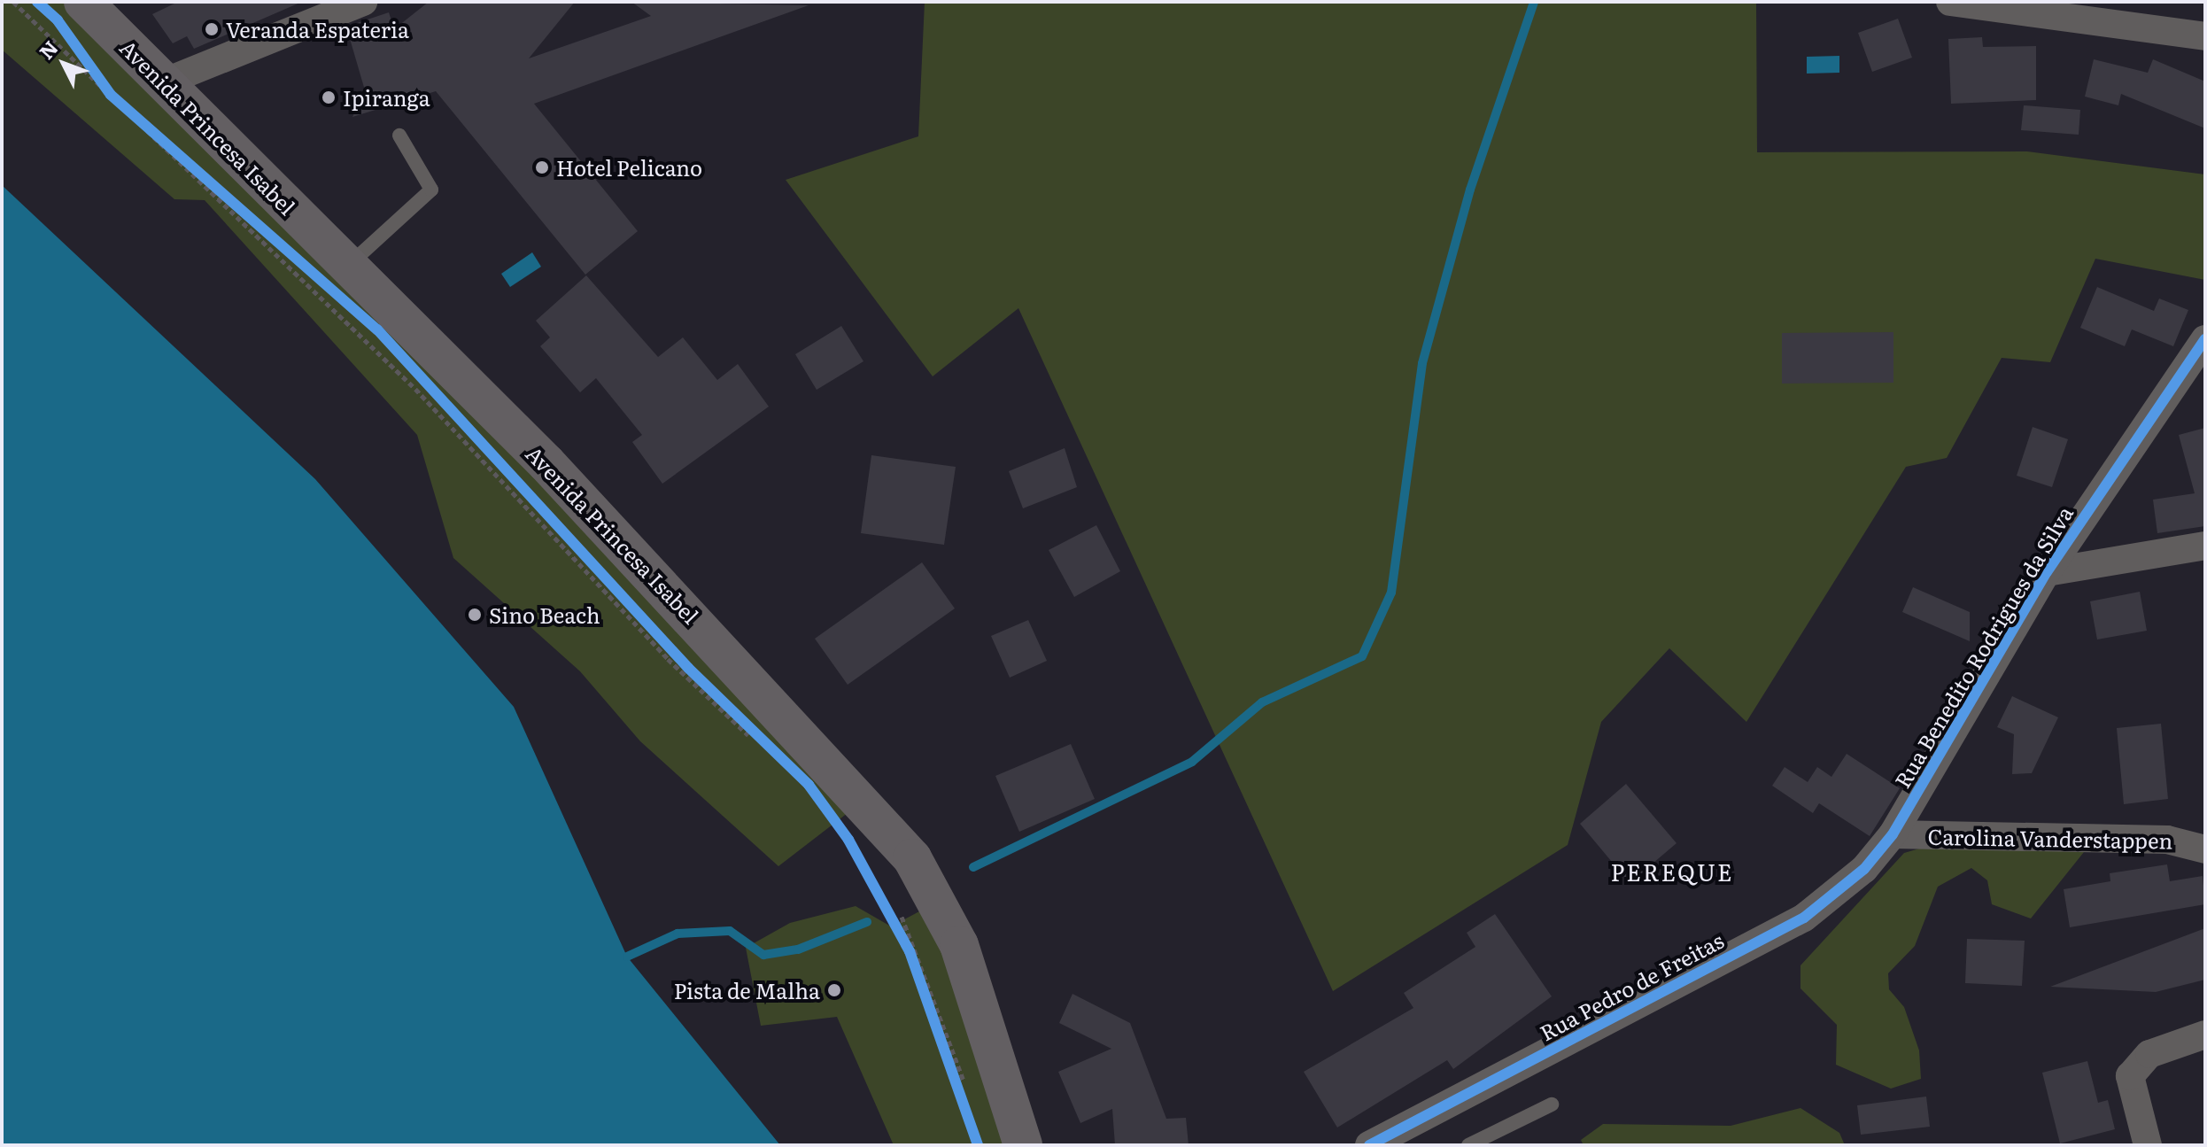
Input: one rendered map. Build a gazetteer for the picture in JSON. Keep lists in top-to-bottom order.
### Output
{
  "streets": {
    "main road": ["Avenida Princesa Isabel"],
    "street": ["Rua Benedito Rodrigues da Silva", "Carolina Vanderstappen", "Rua Pedro de Freitas"]
  },
  "crossings": [
    ["Rua Benedito Rodrigues da Silva", "Carolina Vanderstappen"],
    ["Rua Benedito Rodrigues da Silva", "Rua Pedro de Freitas"],
    ["Carolina Vanderstappen", "Rua Pedro de Freitas"]
  ],
  "districts": ["PEREQUE"],
  "places": [
    "Veranda Espateria",
    "Ipiranga",
    "Hotel Pelicano",
    "Sino Beach",
    "Pista de Malha"
  ],
  "north": "top left"
}
